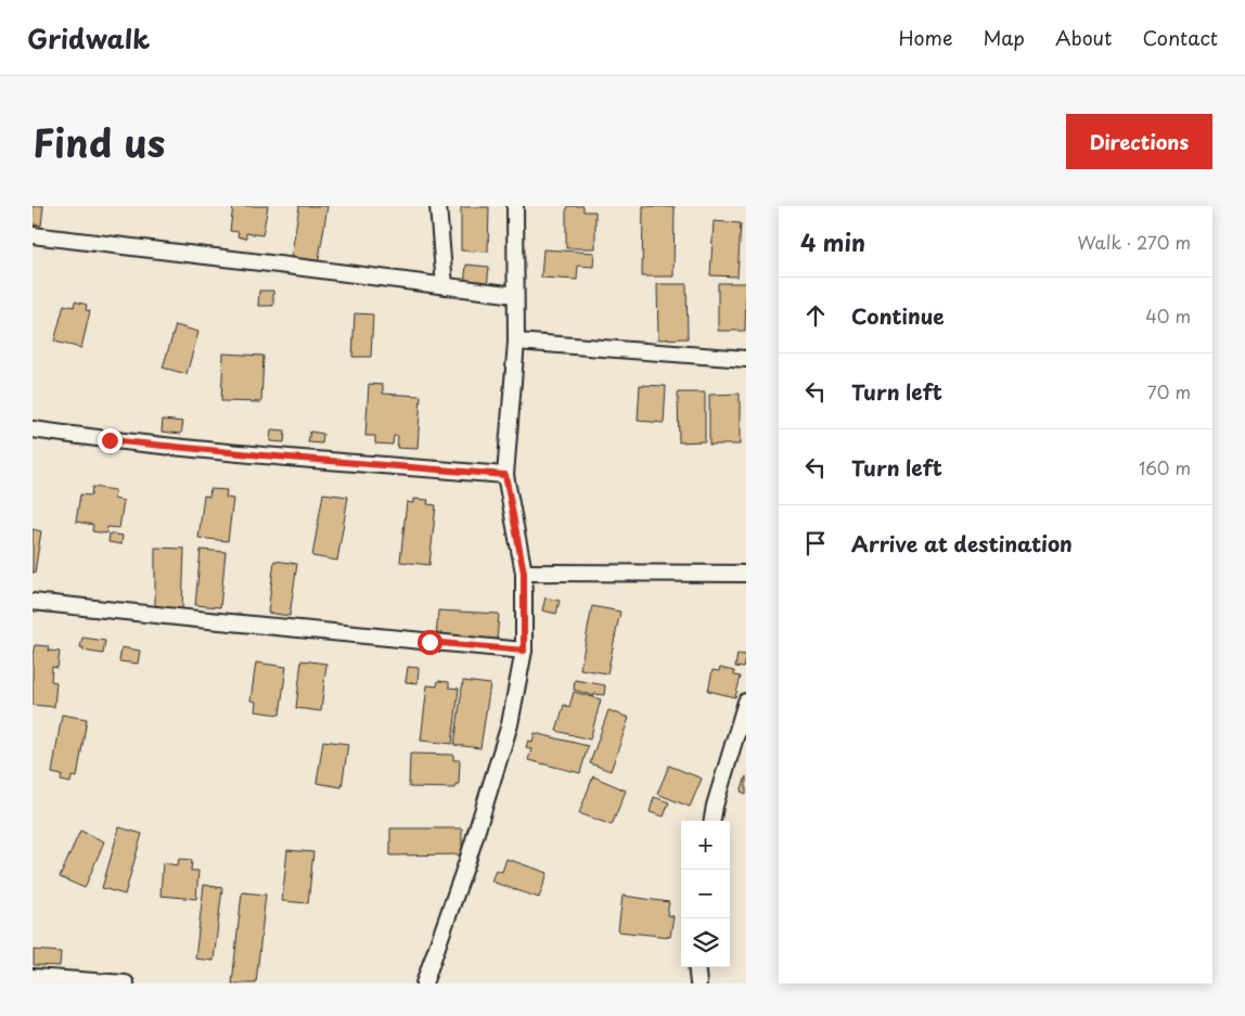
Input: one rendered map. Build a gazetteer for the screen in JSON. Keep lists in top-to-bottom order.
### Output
{
  "page": {
    "header": "Gridwalk",
    "nav": [
      "Home",
      "Map",
      "About",
      "Contact"
    ],
    "title": "Find us",
    "buttons": "Directions",
    "heading": ["4 min", "Walk · 270 m"],
    "list": [
      ["Continue", "40 m"],
      ["Turn left", "70 m"],
      ["Turn left", "160 m"],
      "Arrive at destination"
    ],
    "map_buttons": ["+", "−"]
  }
}
